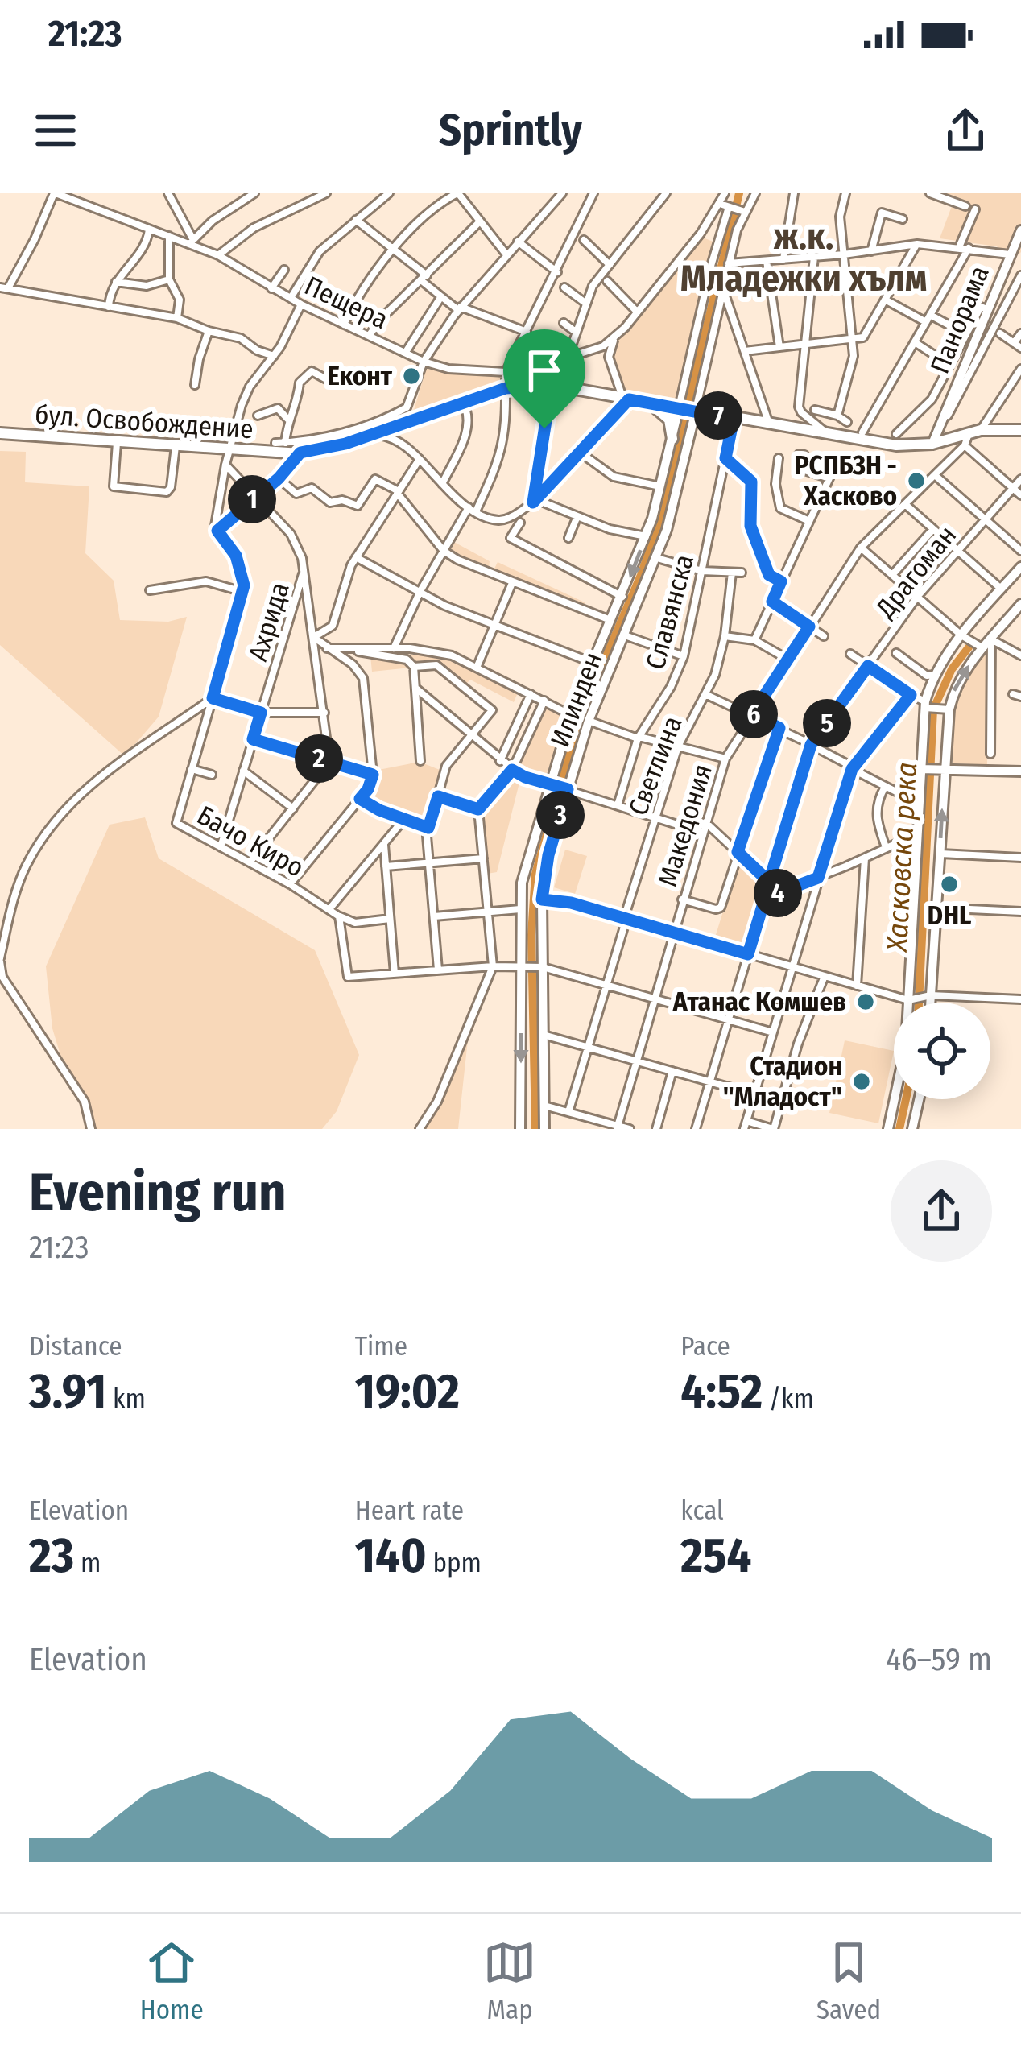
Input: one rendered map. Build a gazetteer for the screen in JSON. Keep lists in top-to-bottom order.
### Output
{
  "streets": {
    "main road": ["Панорама", "бул. Освобождение", "Илинден"],
    "street": [
      "Пещера",
      "Драгоман",
      "Славянска",
      "Ахрида",
      "Светлина",
      "Македония",
      "Бачо Киро"
    ]
  },
  "crossings": [
    ["Панорама", "бул. Освобождение"],
    ["бул. Освобождение", "Славянска"],
    ["бул. Освобождение", "Илинден"],
    ["бул. Освобождение", "Македония"],
    ["Ахрида", "Бачо Киро"]
  ],
  "districts": ["ж.к. Младежки хълм"],
  "water": ["Хасковска река"],
  "places": [
    "Еконт",
    "РСПБЗН - Хасково",
    "DHL",
    "Атанас Комшев",
    "Стадион \"Младост\""
  ],
  "page": {
    "status": "21:23",
    "header": "Sprintly",
    "pins": [
      "7",
      "1",
      "6",
      "5",
      "2",
      "3",
      "4"
    ],
    "heading": ["Evening run", "21:23"],
    "stats": [
      ["Distance", "3.91 km"],
      ["Time", "19:02"],
      ["Pace", "4:52 /km"],
      ["Elevation", "23 m"],
      ["Heart rate", "140 bpm"],
      ["kcal", "254"]
    ],
    "chart": ["Elevation", "46–59 m"],
    "tabs": ["Home", "Map", "Saved"]
  }
}
